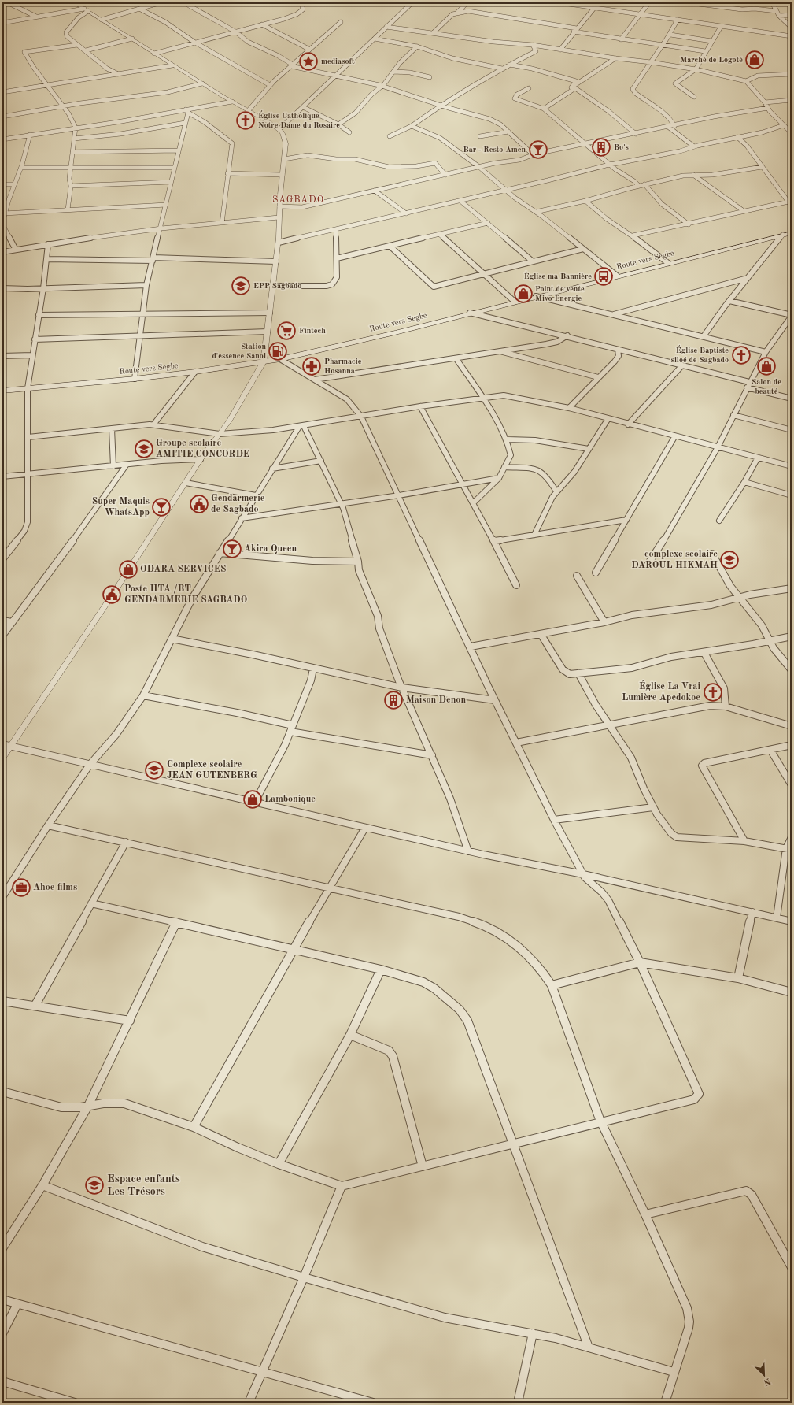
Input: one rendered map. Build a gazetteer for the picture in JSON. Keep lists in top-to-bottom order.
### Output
{
  "streets": {
    "main road": ["Route vers Segbe"]
  },
  "districts": ["SAGBADO"],
  "places": {
    "shop": [
      "Marché de Logoté",
      "Point de vente Mivo Energie",
      "Salon de beauté",
      "ODARA SERVICES",
      "Lambonique"
    ],
    "place": ["mediasoft"],
    "church": ["Église Catholique Notre Dame du Rosaire", "Église Baptiste siloé de Sagbado", "Église La Vrai Lumière Apedokoe"],
    "building": ["Bo's", "Maison Denon"],
    "bar": ["Bar - Resto Amen", "Super Maquis WhatsApp", "Akira Queen"],
    "bus stop": ["Èglise ma Bannière"],
    "school or university": [
      "EPP Sagbado",
      "Groupe scolaire AMITIE CONCORDE",
      "complexe scolaire DAROUL HIKMAH",
      "Complexe scolaire JEAN GUTENBERG",
      "Espace enfants Les Trésors"
    ],
    "supermarket": ["Fintech"],
    "fuel station": ["Station d'essence Sanol"],
    "pharmacy": ["Pharmacie Hosanna"],
    "public building": ["Gendarmerie de Sagbado", "Poste HTA /BT GENDARMERIE SAGBADO"],
    "office": ["Ahoe films"]
  },
  "north": "bottom right"
}
